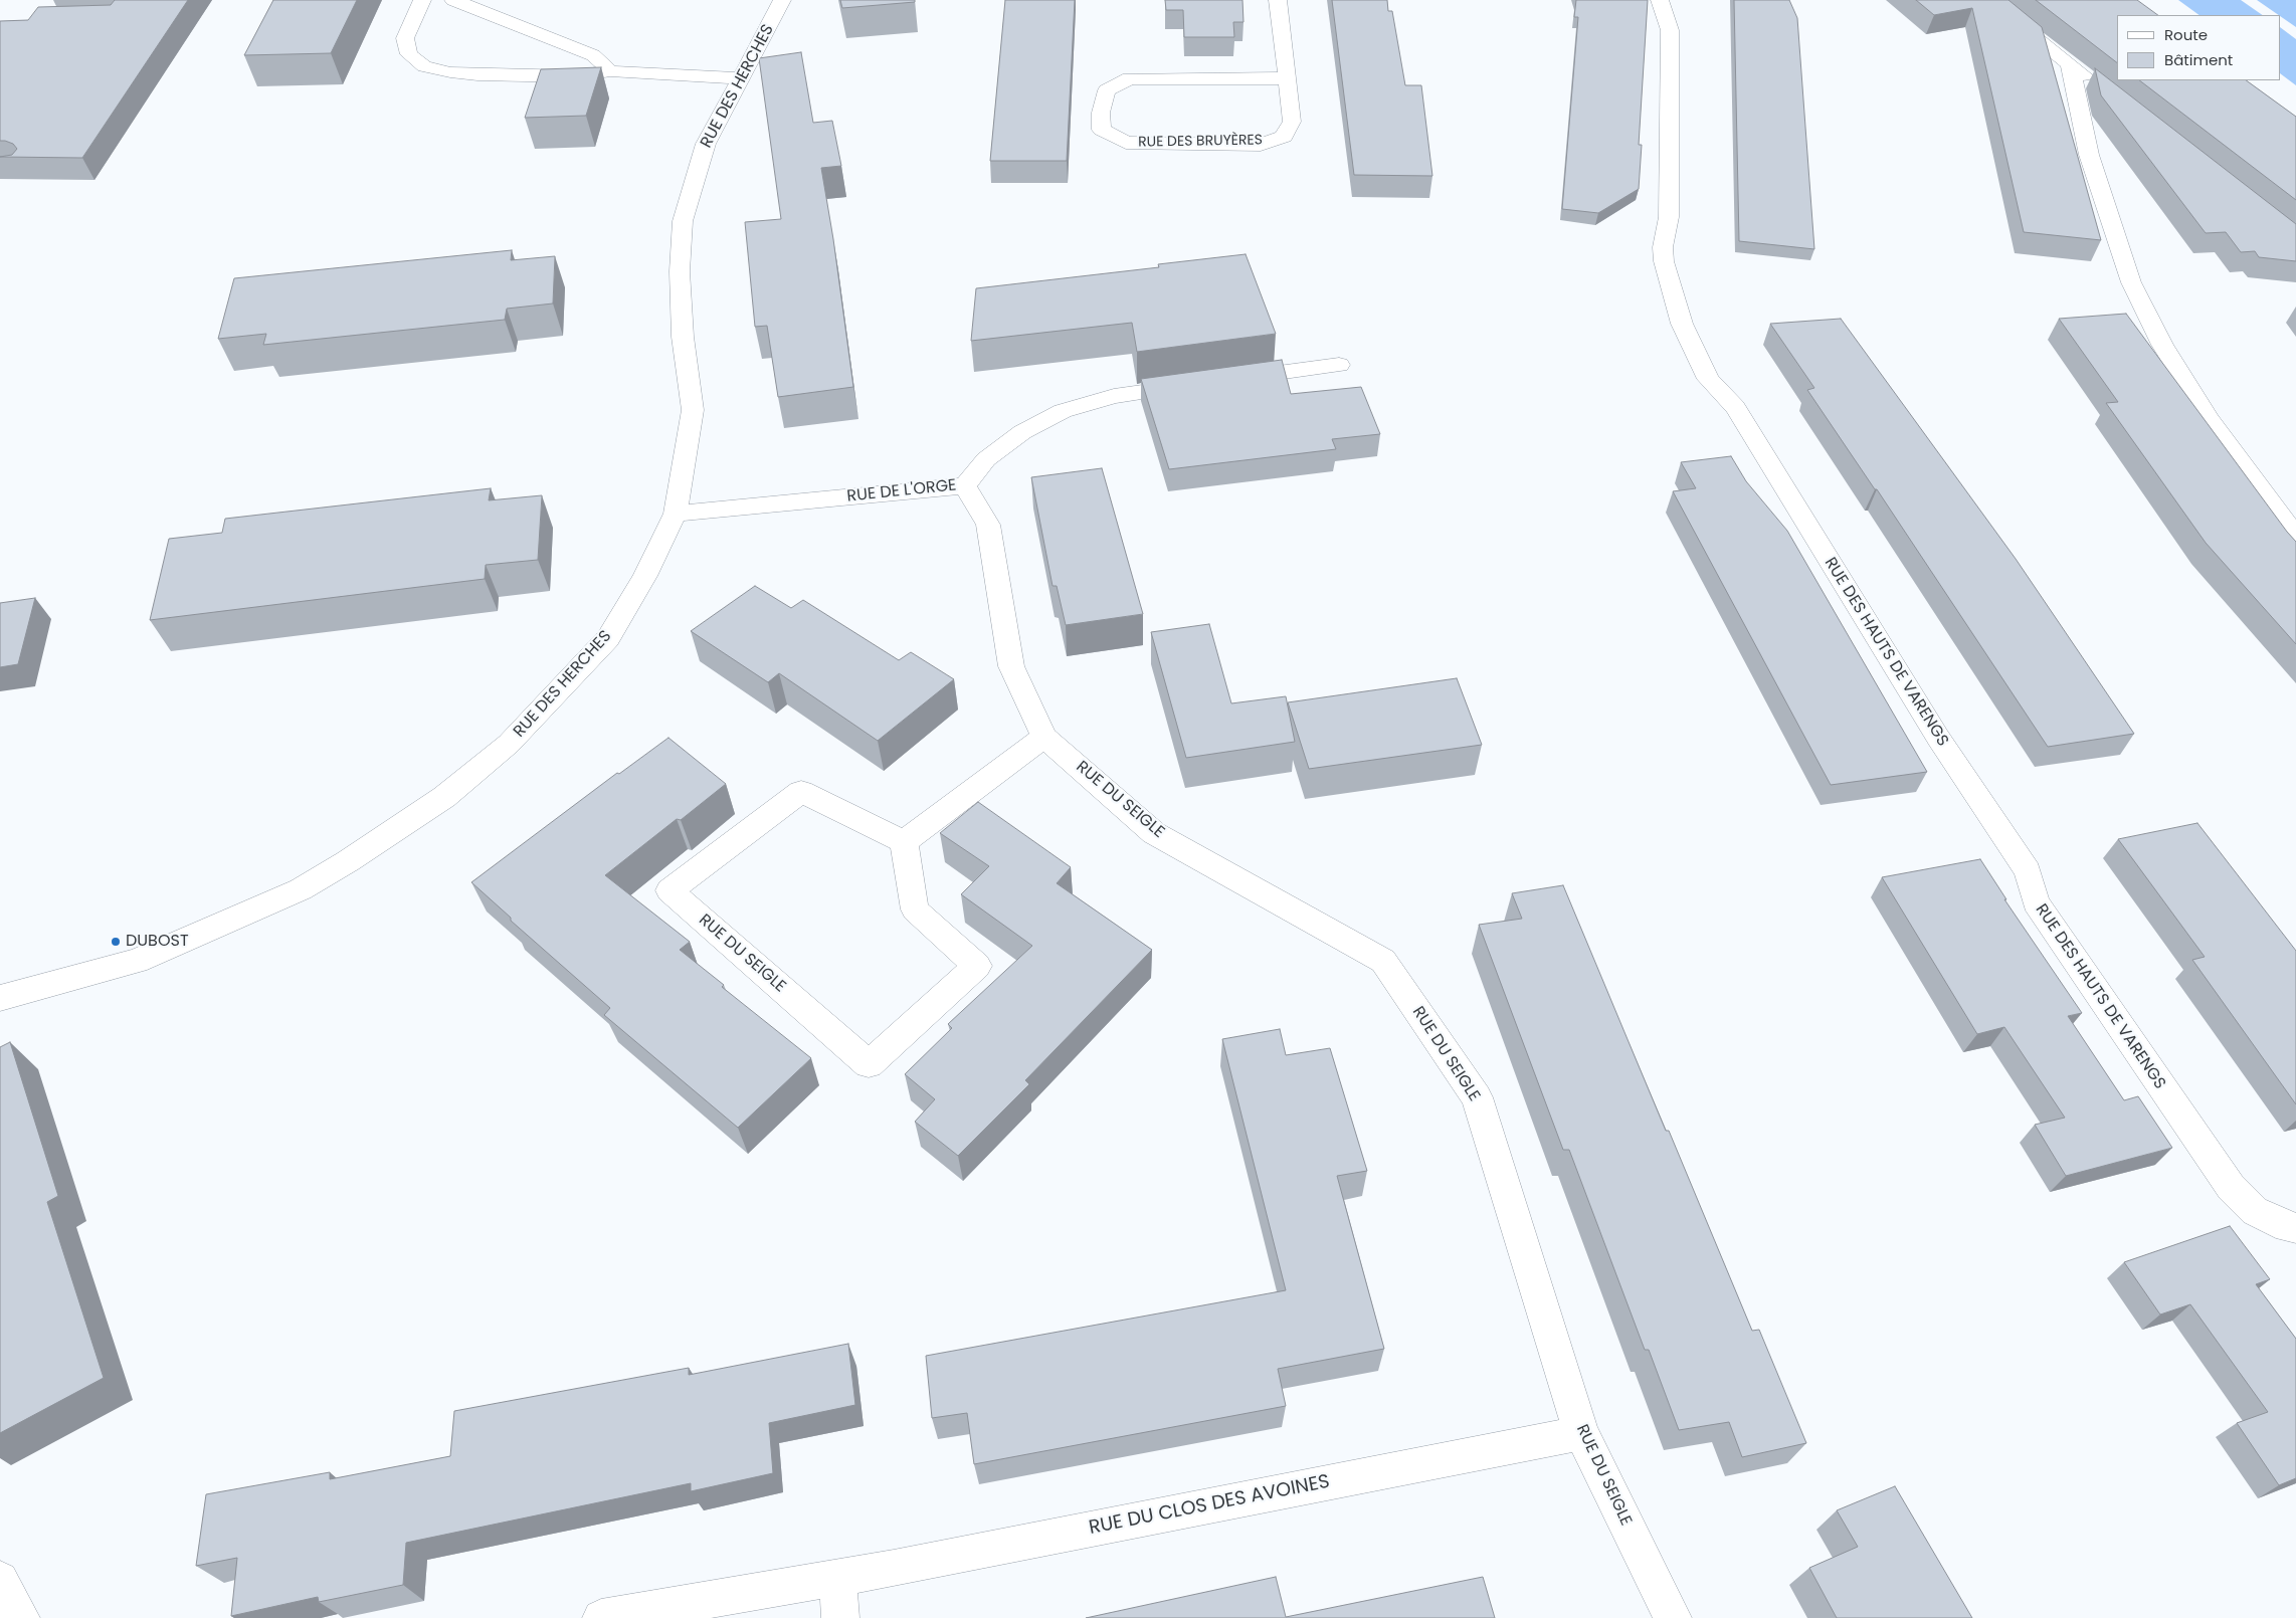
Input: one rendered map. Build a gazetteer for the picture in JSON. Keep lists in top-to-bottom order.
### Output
{
  "streets": {
    "street": [
      "RUE DES HERCHES",
      "RUE DES BRUYÈRES",
      "RUE DE L'ORGE",
      "RUE DES HAUTS DE VARENGS",
      "RUE DU SEIGLE",
      "RUE DU CLOS DES AVOINES"
    ]
  },
  "crossings": [
    ["RUE DES HERCHES", "RUE DE L'ORGE"],
    ["RUE DE L'ORGE", "RUE DU SEIGLE"],
    ["RUE DU SEIGLE", "RUE DU CLOS DES AVOINES"]
  ],
  "places": ["DUBOST"],
  "legend": ["Route", "Bâtiment"]
}
